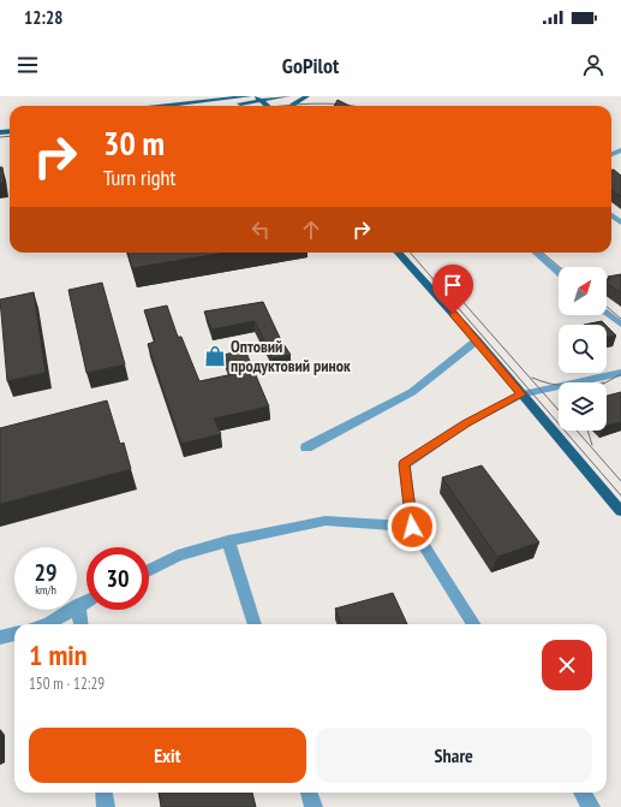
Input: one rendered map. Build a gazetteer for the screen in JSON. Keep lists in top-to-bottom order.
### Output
{
  "places": {
    "shop": ["Оптовий продуктовий ринок"]
  },
  "north": "top right",
  "page": {
    "status": "12:28",
    "header": "GoPilot",
    "turn": ["30 m", "Turn right"],
    "speed": "29 km/h",
    "limit": "30",
    "heading": ["1 min", "150 m · 12:29"],
    "buttons": ["Exit", "Share"]
  }
}
